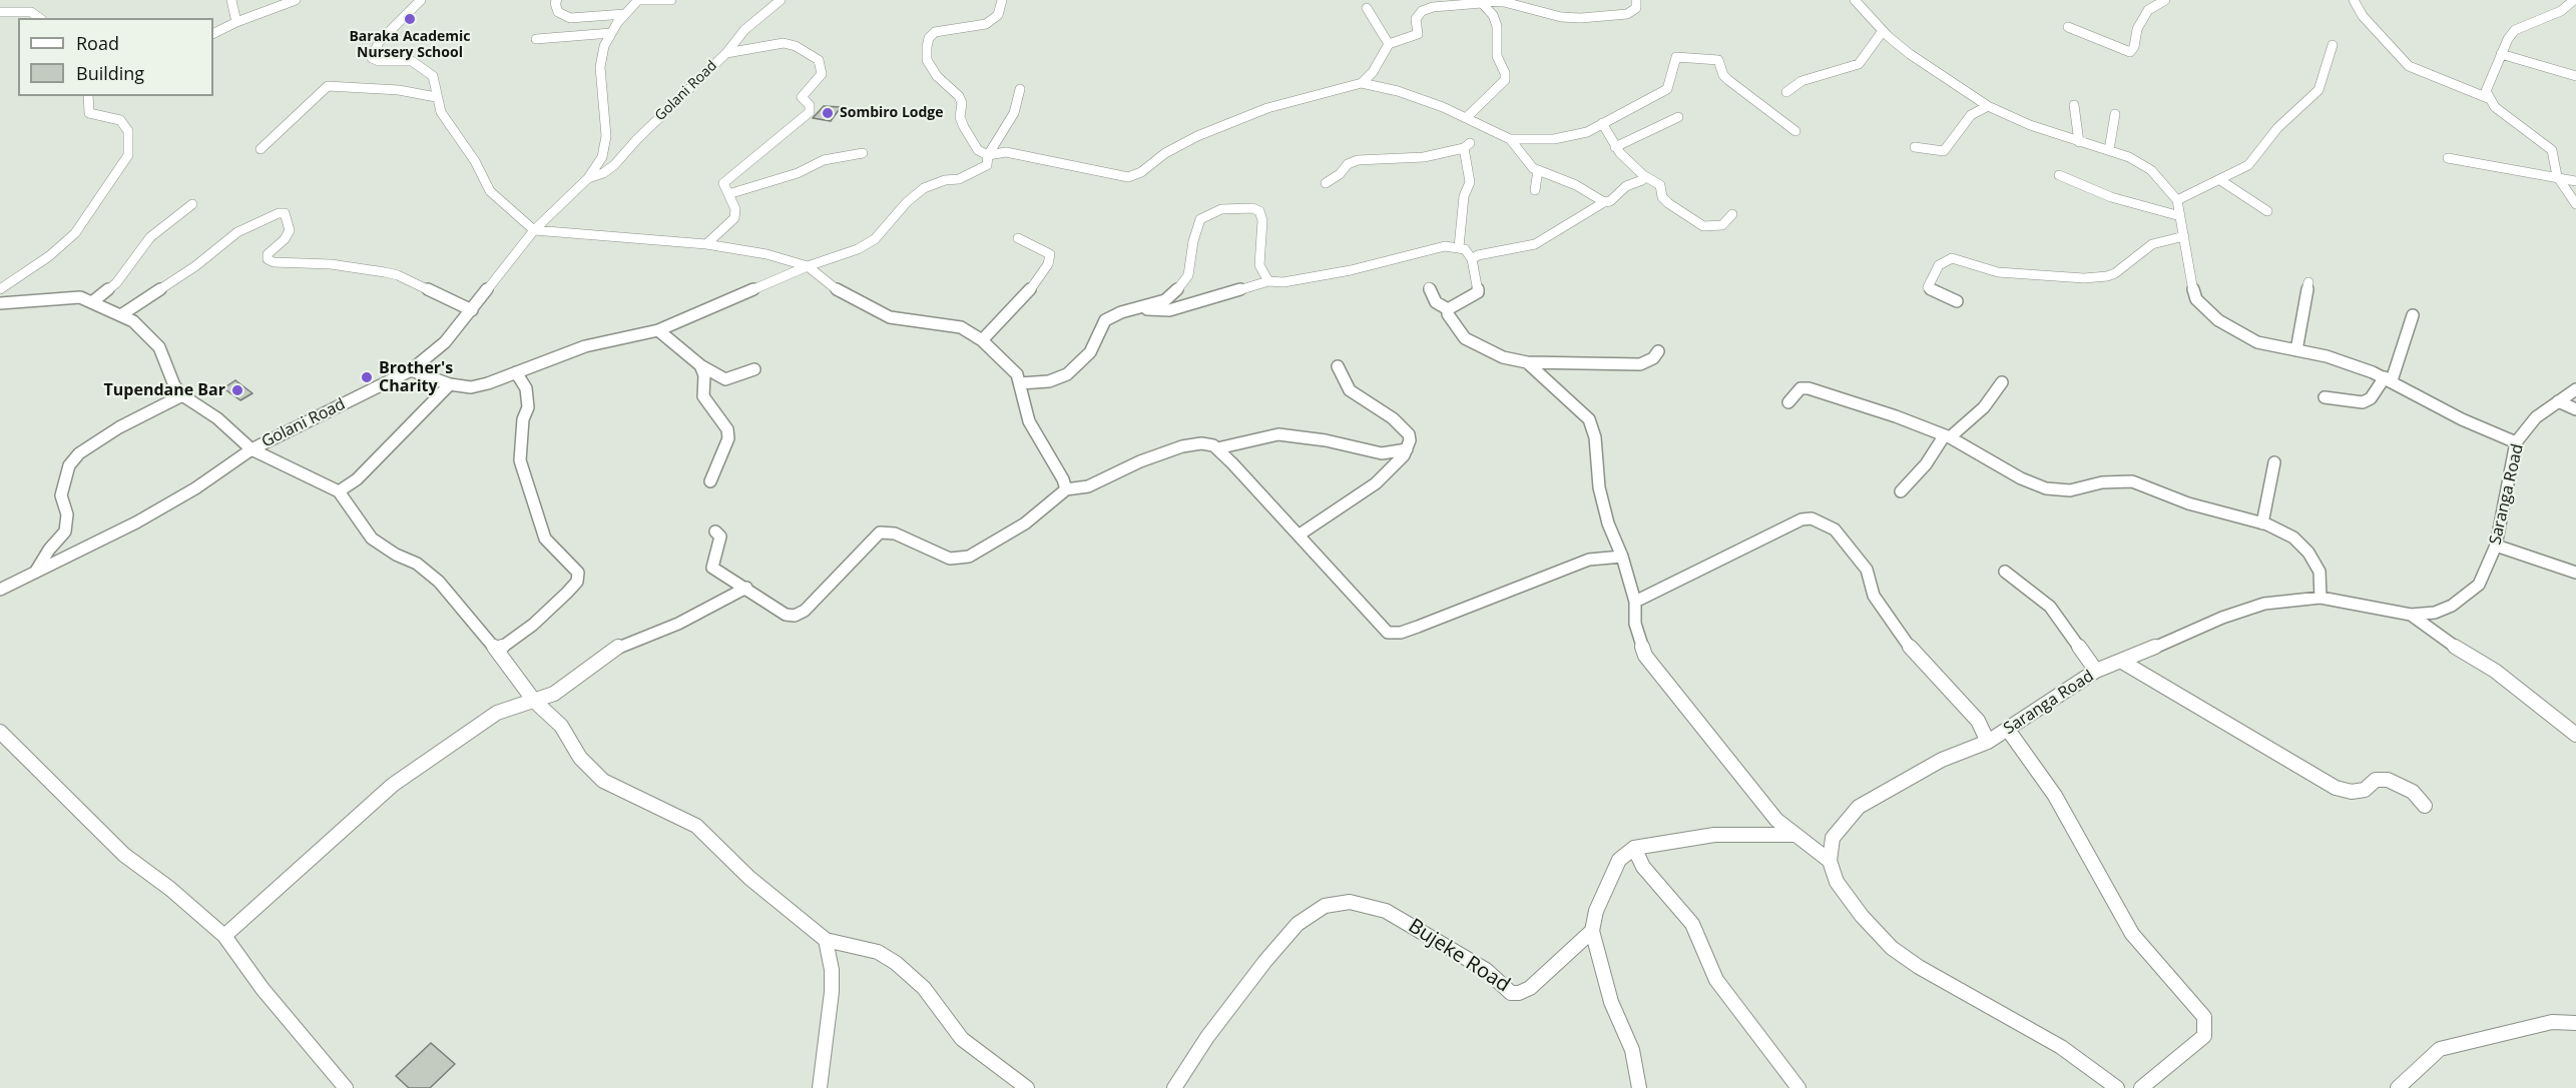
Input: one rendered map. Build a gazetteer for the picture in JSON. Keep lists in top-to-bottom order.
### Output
{
  "streets": {
    "street": ["Golani Road", "Saranga Road", "Bujeke Road"]
  },
  "places": [
    "Baraka Academic Nursery School",
    "Sombiro Lodge",
    "Brother's Charity",
    "Tupendane Bar"
  ],
  "legend": ["Road", "Building"]
}
